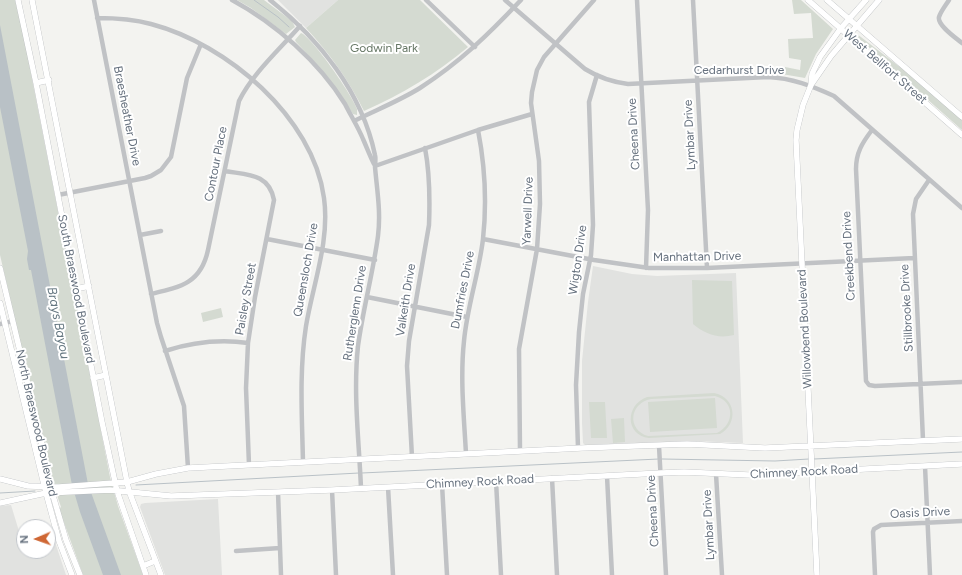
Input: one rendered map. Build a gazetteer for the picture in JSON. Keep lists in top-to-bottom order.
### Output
{
  "streets": {
    "main road": [
      "West Bellfort Street",
      "South Braeswood Boulevard",
      "Willowbend Boulevard",
      "North Braeswood Boulevard",
      "Chimney Rock Road"
    ],
    "street": [
      "Cedarhurst Drive",
      "Braesheather Drive",
      "Cheena Drive",
      "Lymbar Drive",
      "Contour Place",
      "Yarwell Drive",
      "Creekbend Drive",
      "Manhattan Drive",
      "Wigton Drive",
      "Queensloch Drive",
      "Dumfries Drive",
      "Paisley Street",
      "Valkeith Drive",
      "Stillbrooke Drive",
      "Rutherglenn Drive",
      "Oasis Drive"
    ]
  },
  "crossings": [
    ["West Bellfort Street", "Willowbend Boulevard"],
    ["Cedarhurst Drive", "Cheena Drive"],
    ["Cedarhurst Drive", "Lymbar Drive"],
    ["Cedarhurst Drive", "Yarwell Drive"],
    ["Cedarhurst Drive", "Creekbend Drive"],
    ["Cedarhurst Drive", "Wigton Drive"],
    ["Cedarhurst Drive", "Stillbrooke Drive"],
    ["Cedarhurst Drive", "Willowbend Boulevard"],
    ["Braesheather Drive", "Contour Place"],
    ["Cheena Drive", "Manhattan Drive"],
    ["Cheena Drive", "Chimney Rock Road"],
    ["Lymbar Drive", "Manhattan Drive"],
    ["Lymbar Drive", "Chimney Rock Road"],
    ["Contour Place", "Queensloch Drive"],
    ["Contour Place", "Paisley Street"],
    ["Contour Place", "Rutherglenn Drive"],
    ["Yarwell Drive", "Manhattan Drive"],
    ["Creekbend Drive", "Manhattan Drive"],
    ["Creekbend Drive", "Stillbrooke Drive"],
    ["Manhattan Drive", "Wigton Drive"],
    ["Manhattan Drive", "Dumfries Drive"],
    ["Manhattan Drive", "Stillbrooke Drive"],
    ["Manhattan Drive", "Willowbend Boulevard"],
    ["South Braeswood Boulevard", "Chimney Rock Road"],
    ["Rutherglenn Drive", "Chimney Rock Road"],
    ["Willowbend Boulevard", "Chimney Rock Road"],
    ["North Braeswood Boulevard", "Chimney Rock Road"]
  ],
  "water": ["Brays Bayou"],
  "parks": ["Godwin Park"],
  "north": "left"
}
